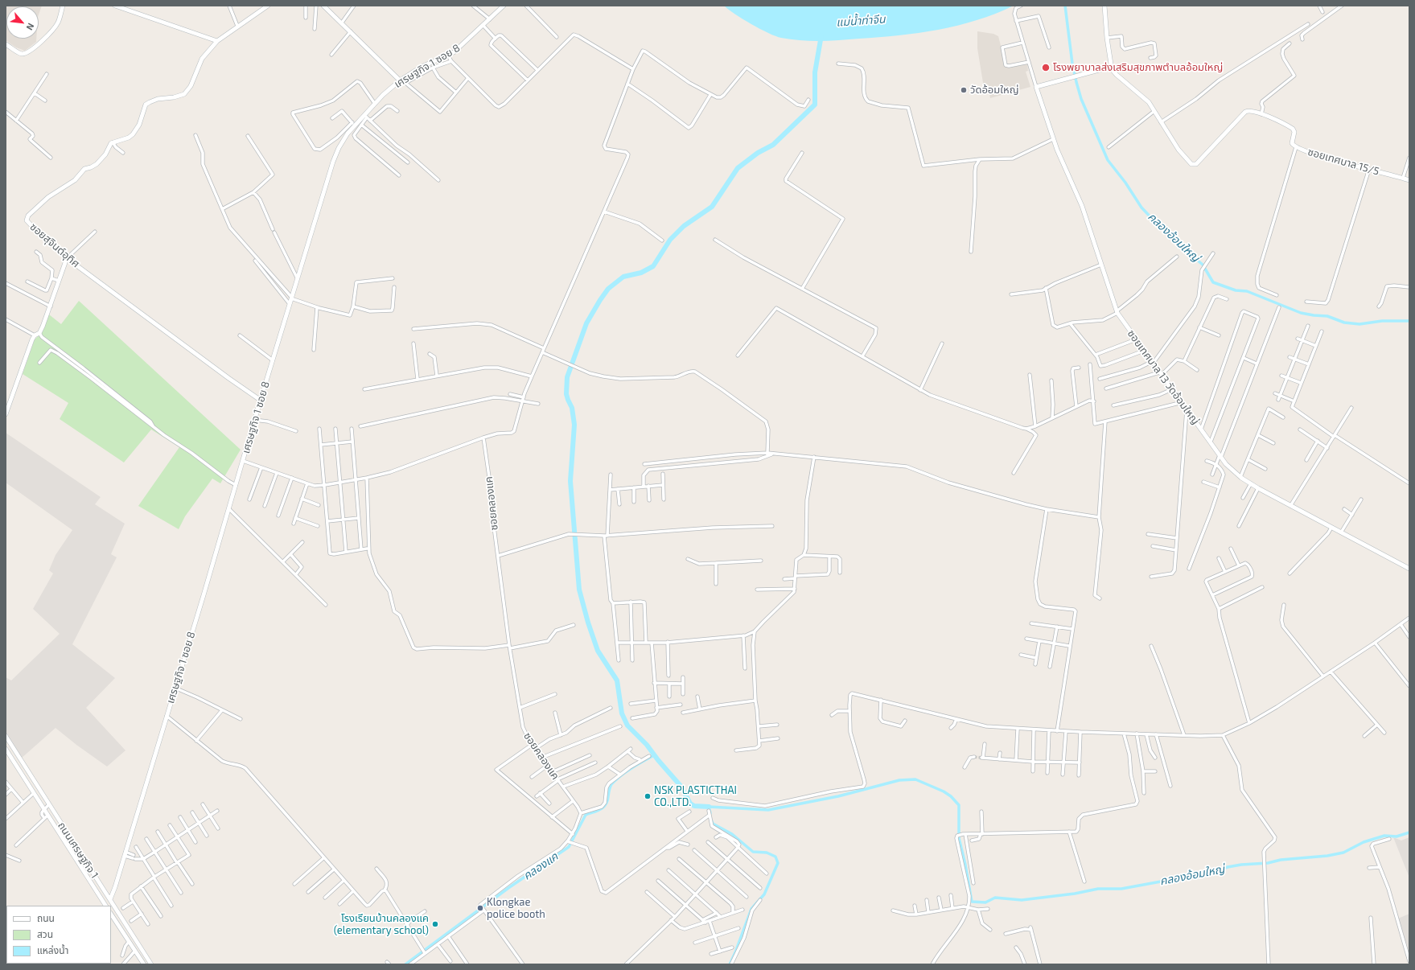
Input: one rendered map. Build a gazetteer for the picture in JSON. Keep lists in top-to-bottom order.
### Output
{
  "streets": {
    "street": [
      "เศรษฐกิจ 1 ซอย 8",
      "ซอยเทศบาล 15/5",
      "ซอยสุจินต์อุทิศ",
      "ซอยเทศบาล 13 วัดอ้อมใหญ่",
      "ซอยคลองแค",
      "ถนนเศรษฐกิจ 1"
    ]
  },
  "crossings": [
    ["เศรษฐกิจ 1 ซอย 8", "ซอยสุจินต์อุทิศ"],
    ["เศรษฐกิจ 1 ซอย 8", "ถนนเศรษฐกิจ 1"]
  ],
  "water": ["แม่น้ำท่าจีน", "คลองอ้อมใหญ่", "คลองแค"],
  "places": [
    "โรงพยาบาลส่งเสริมสุขภาพตำบลอ้อมใหญ่",
    "วัดอ้อมใหญ่",
    "NSK PLASTICTHAI CO.,LTD.",
    "Klongkae police booth",
    "โรงเรียนบ้านคลองแค (elementary school)"
  ],
  "legend": ["ถนน", "สวน", "แหล่งน้ำ"],
  "north": "bottom right"
}
